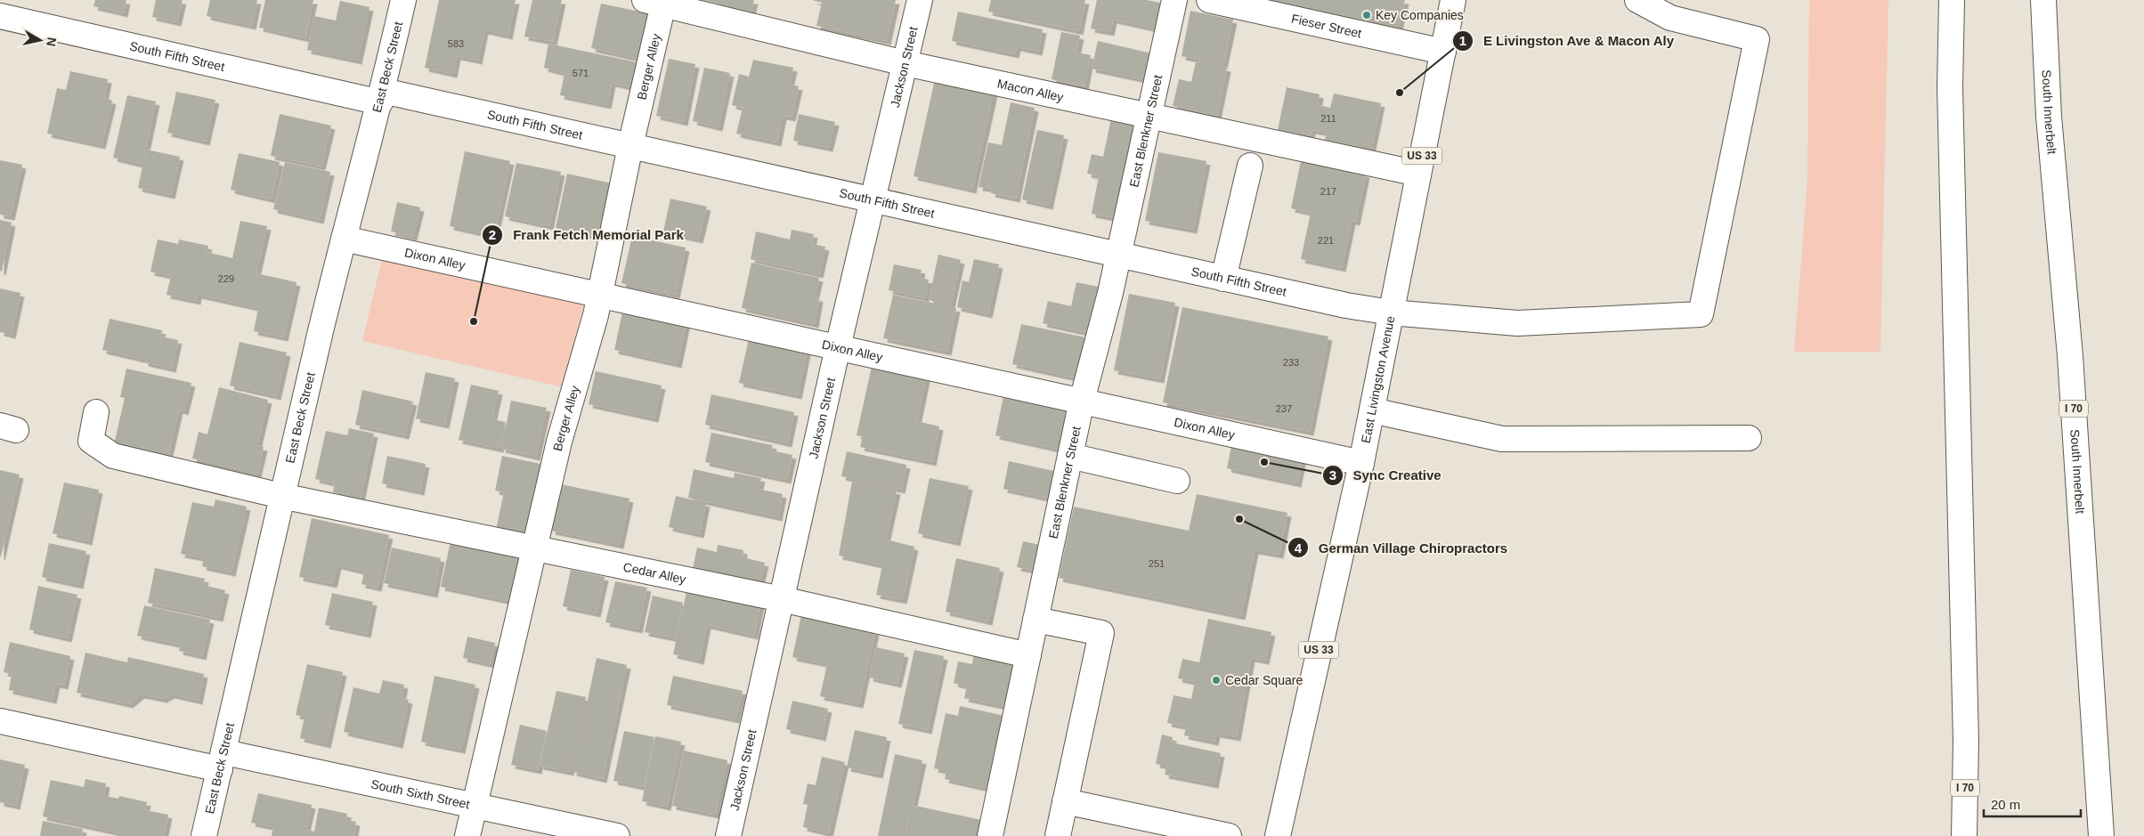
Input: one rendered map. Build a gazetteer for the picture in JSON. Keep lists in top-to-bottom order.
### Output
{
  "streets": {
    "main road": [
      "Fieser Street",
      "South Fifth Street",
      "Jackson Street",
      "East Beck Street",
      "Berger Alley",
      "Macon Alley",
      "South Innerbelt",
      "East Blenkner Street",
      "US 33",
      "Dixon Alley",
      "East Livingston Avenue",
      "I 70",
      "Cedar Alley",
      "South Sixth Street"
    ]
  },
  "crossings": [
    ["Fieser Street", "East Livingston Avenue"],
    ["South Fifth Street", "Jackson Street"],
    ["South Fifth Street", "East Beck Street"],
    ["South Fifth Street", "Berger Alley"],
    ["South Fifth Street", "East Blenkner Street"],
    ["South Fifth Street", "East Livingston Avenue"],
    ["Jackson Street", "Macon Alley"],
    ["Jackson Street", "Dixon Alley"],
    ["Jackson Street", "Cedar Alley"],
    ["East Beck Street", "Dixon Alley"],
    ["East Beck Street", "Cedar Alley"],
    ["East Beck Street", "South Sixth Street"],
    ["Berger Alley", "Macon Alley"],
    ["Berger Alley", "Dixon Alley"],
    ["Berger Alley", "Cedar Alley"],
    ["Berger Alley", "South Sixth Street"],
    ["Macon Alley", "East Blenkner Street"],
    ["Macon Alley", "East Livingston Avenue"],
    ["East Blenkner Street", "Dixon Alley"],
    ["East Blenkner Street", "Cedar Alley"],
    ["Dixon Alley", "East Livingston Avenue"]
  ],
  "places": [
    "Key Companies",
    "E Livingston Ave & Macon Aly",
    "Frank Fetch Memorial Park",
    "Sync Creative",
    "German Village Chiropractors",
    "Cedar Square"
  ],
  "house_numbers": [
    "583",
    "571",
    "211",
    "217",
    "221",
    "229",
    "233",
    "237",
    "251"
  ],
  "scale_bar": "20 m",
  "north": "right"
}
